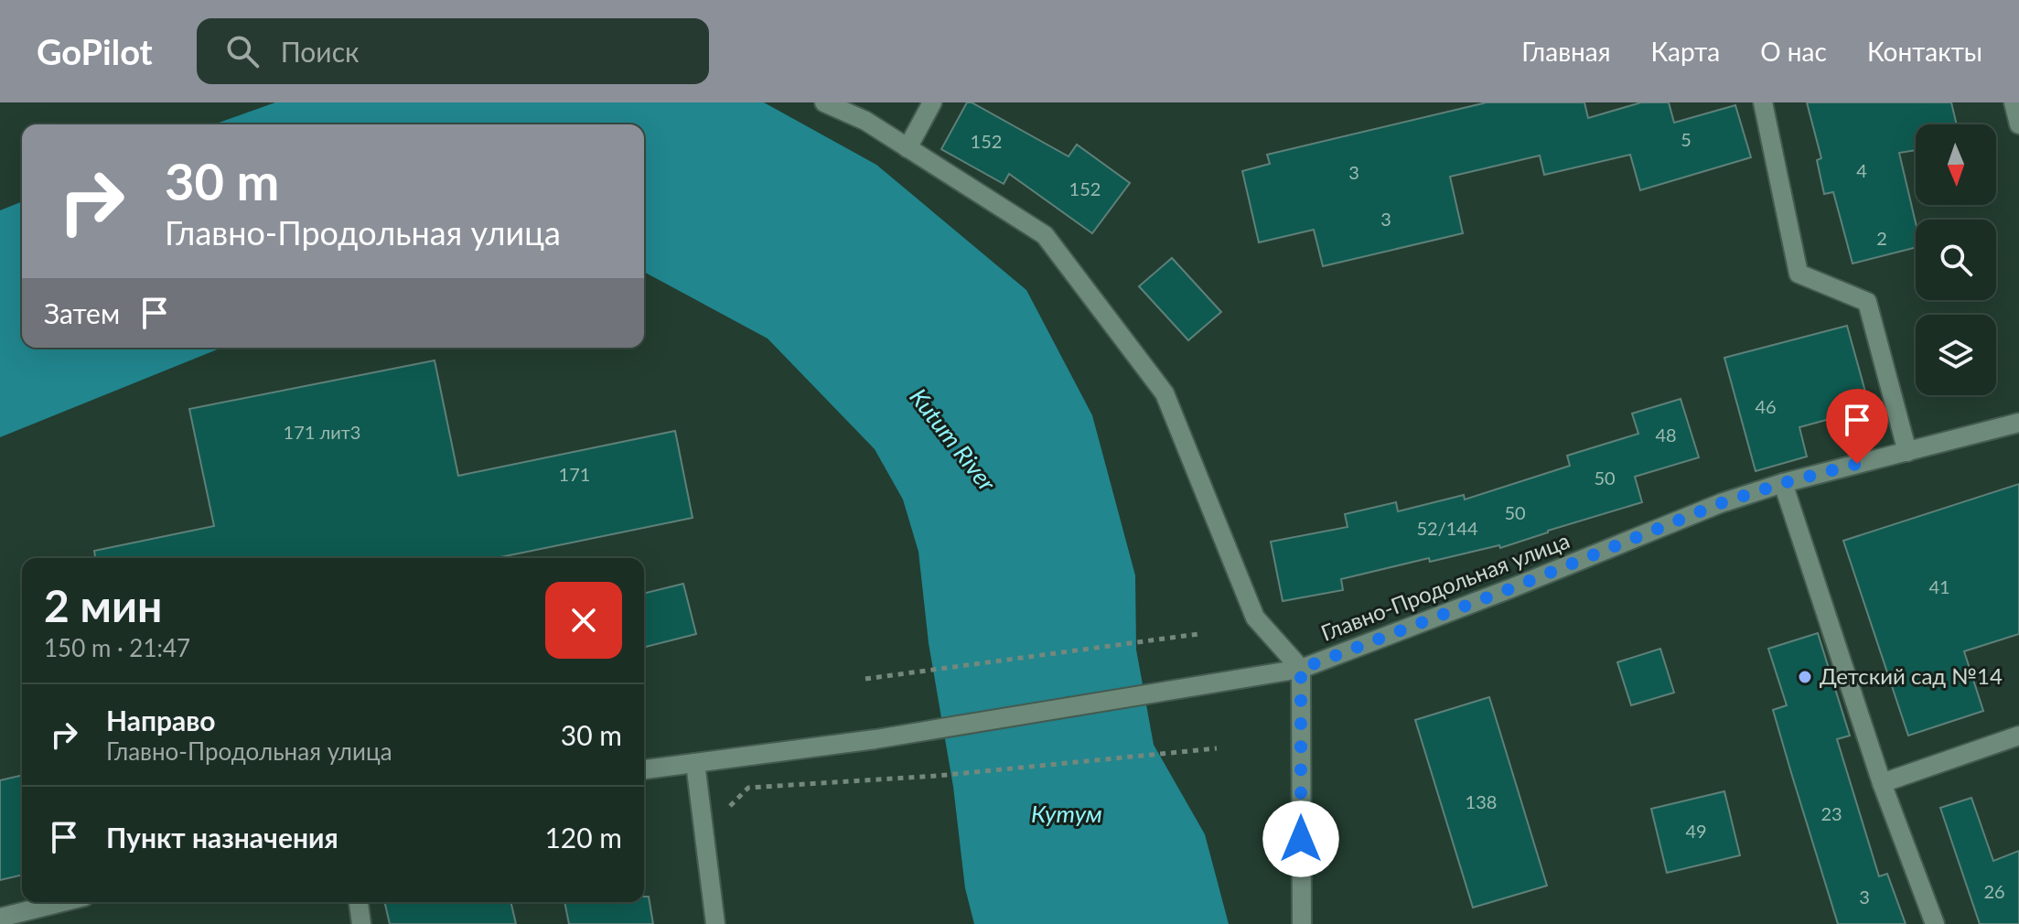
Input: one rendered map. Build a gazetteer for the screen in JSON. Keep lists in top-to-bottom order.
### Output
{
  "streets": {
    "street": ["Главно-Продольная улица"]
  },
  "water": ["Kutum River", "Кутум"],
  "places": ["Детский сад №14"],
  "house_numbers": [
    "5",
    "152",
    "4",
    "3",
    "152",
    "3",
    "2",
    "46",
    "171 лит3",
    "48",
    "171",
    "50",
    "50",
    "52/144",
    "41",
    "138",
    "23",
    "49",
    "26",
    "3"
  ],
  "north": "bottom",
  "page": {
    "header": "GoPilot",
    "search": "Поиск",
    "nav": [
      "Главная",
      "Карта",
      "О нас",
      "Контакты"
    ],
    "turn": ["30 m", "Главно-Продольная улица"],
    "then": "Затем",
    "heading": ["2 мин", "150 m · 21:47"],
    "list": [
      {
        "name": "Направо",
        "note": "Главно-Продольная улица",
        "value": "30 m"
      },
      {
        "name": "Пункт назначения",
        "value": "120 m"
      }
    ]
  }
}
